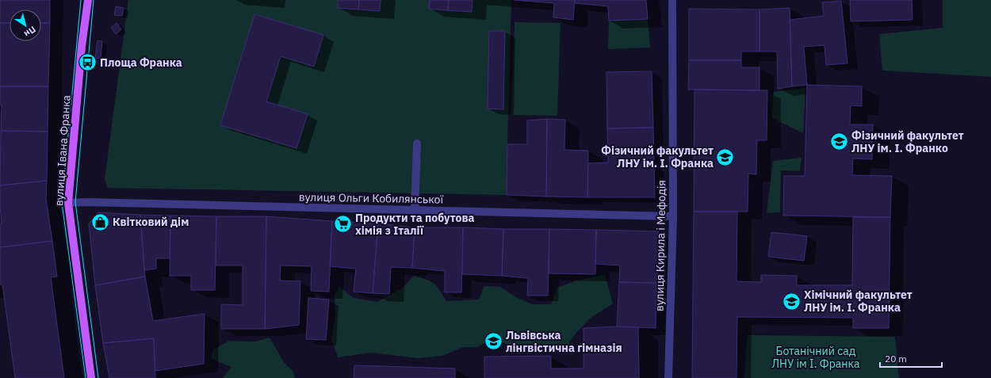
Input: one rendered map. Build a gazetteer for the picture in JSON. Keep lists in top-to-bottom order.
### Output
{
  "streets": {
    "main road": ["вулиця Івана Франка"],
    "street": ["вулиця Ольги Кобилянської", "вулиця Кирила і Мефодія"]
  },
  "crossings": [
    ["вулиця Івана Франка", "вулиця Ольги Кобилянської"],
    ["вулиця Ольги Кобилянської", "вулиця Кирила і Мефодія"]
  ],
  "parks": ["Ботанічний сад ЛНУ ім І. Франка"],
  "places": {
    "bus stop": ["Площа Франка"],
    "school or university": [
      "Фізичний факультет ЛНУ ім. І. Франко",
      "Фізичний факультет ЛНУ ім. І. Франка",
      "Хімічний факультет ЛНУ ім. І. Франка",
      "Львівська лінгвістична гімназія"
    ],
    "shop": ["Квітковий дім"],
    "supermarket": ["Продукти та побутова хімія з Італії"]
  },
  "scale_bar": "20 m",
  "north": "bottom right"
}
